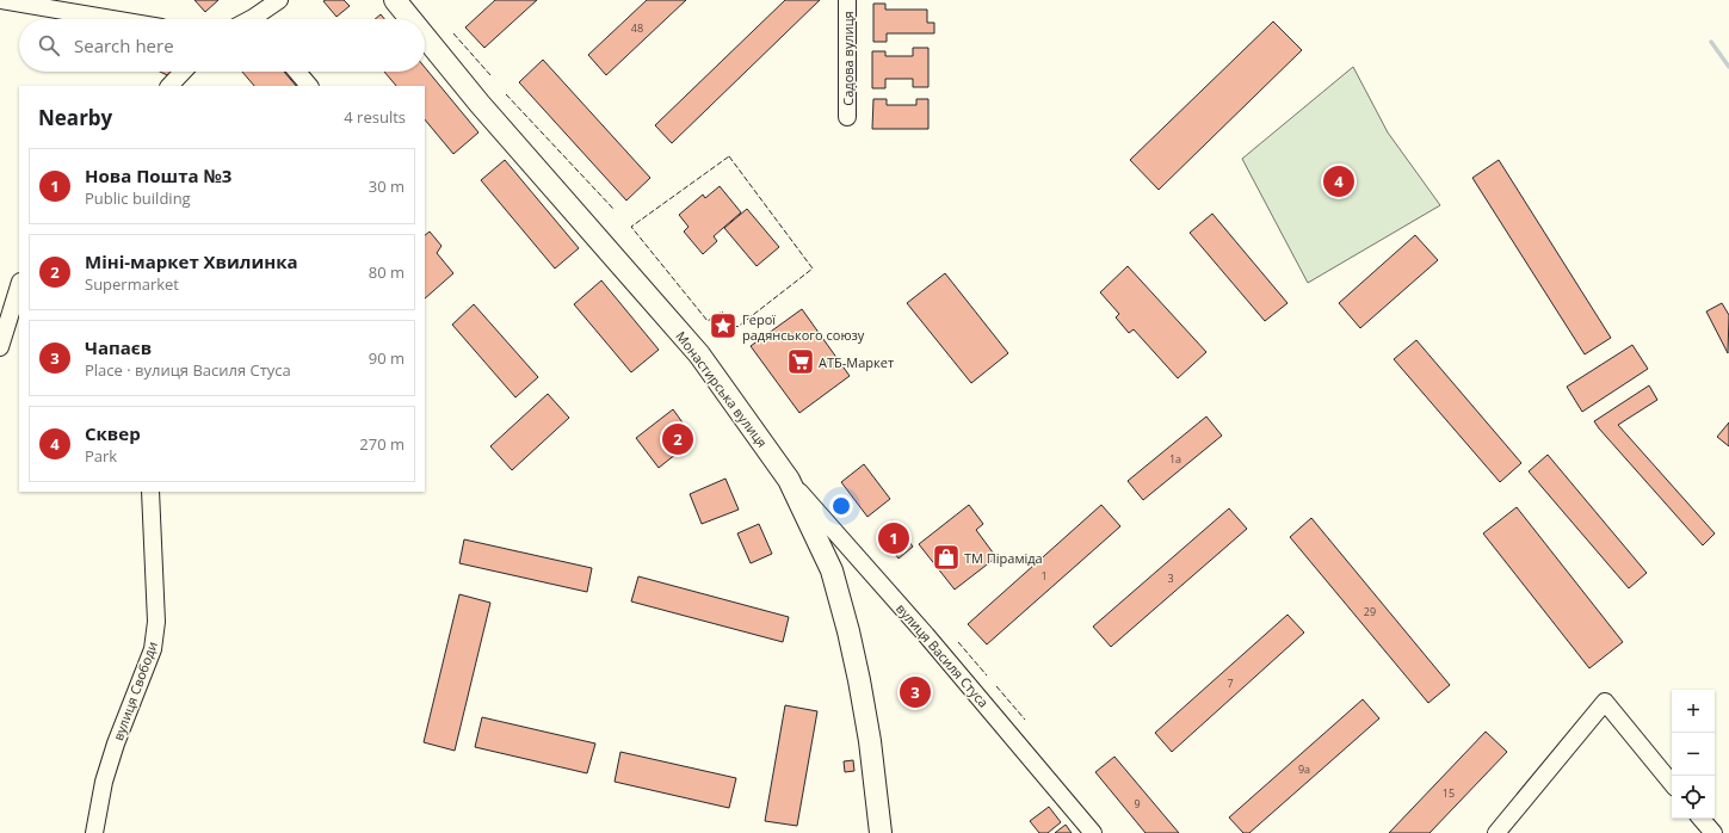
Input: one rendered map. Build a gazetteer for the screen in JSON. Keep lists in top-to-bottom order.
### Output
{
  "streets": {
    "main road": ["Монастирська вулиця"],
    "street": ["Садова вулиця", "вулиця Василя Стуса", "вулиця Свободи"]
  },
  "crossings": [
    ["Монастирська вулиця", "вулиця Василя Стуса"]
  ],
  "places": {
    "place": ["Герої радянського союзу"],
    "supermarket": ["АТБ-Маркет"],
    "shop": ["ТМ Піраміда"]
  },
  "house_numbers": [
    "48",
    "1а",
    "1",
    "3",
    "29",
    "7",
    "9а",
    "15",
    "9"
  ],
  "page": {
    "search": "Search here",
    "heading": ["Nearby", "4 results"],
    "list": [
      {
        "mark": "1",
        "name": "Нова Пошта №3",
        "note": "Public building",
        "value": "30 m"
      },
      {
        "mark": "2",
        "name": "Міні-маркет Хвилинка",
        "note": "Supermarket",
        "value": "80 m"
      },
      {
        "mark": "3",
        "name": "Чапаєв",
        "note": "Place · вулиця Василя Стуса",
        "value": "90 m"
      },
      {
        "mark": "4",
        "name": "Сквер",
        "note": "Park",
        "value": "270 m"
      }
    ],
    "pins": [
      "4",
      "2",
      "1",
      "3"
    ],
    "map_buttons": ["+", "−"]
  }
}
